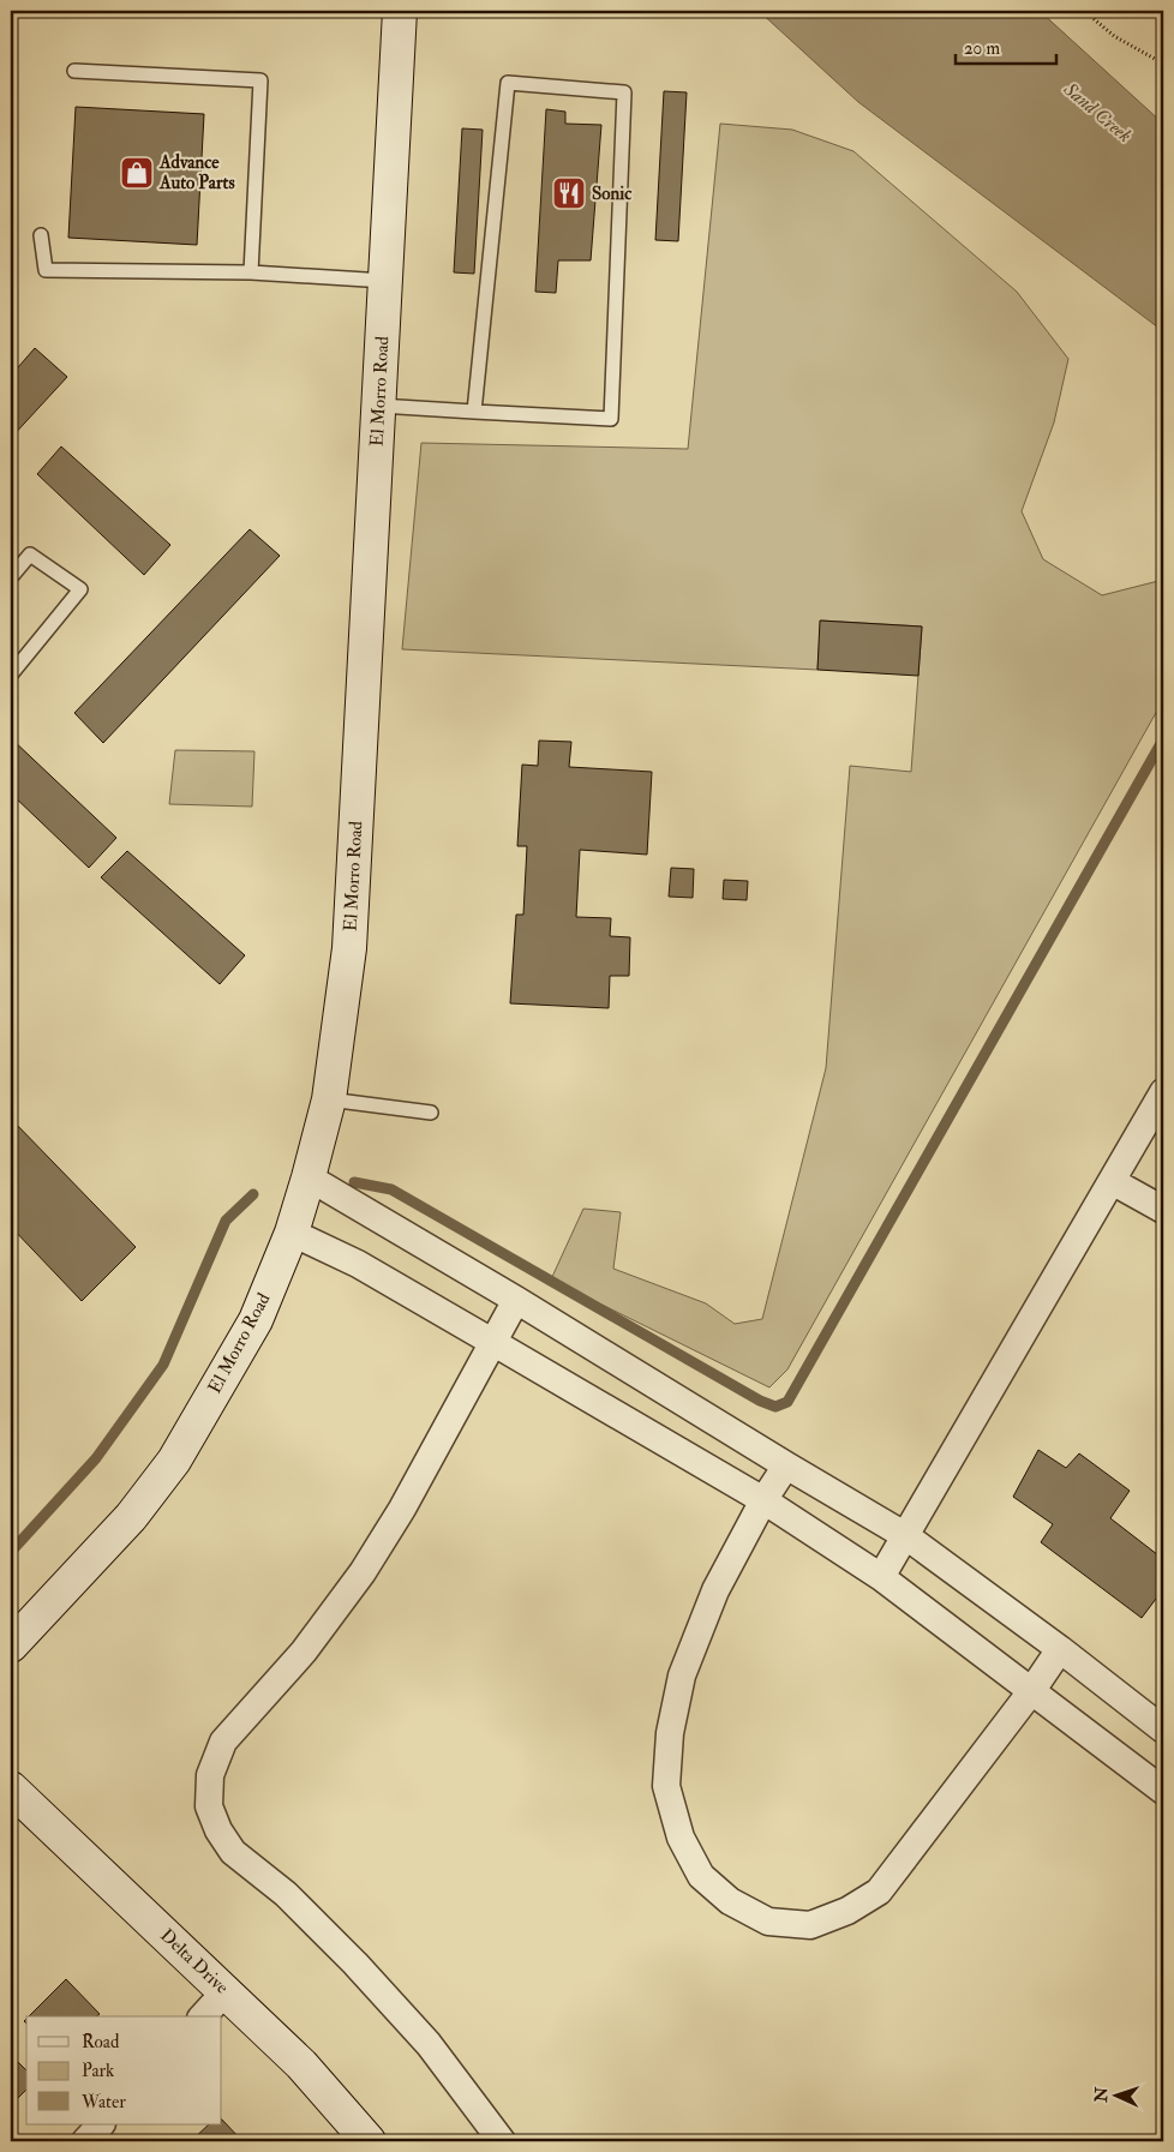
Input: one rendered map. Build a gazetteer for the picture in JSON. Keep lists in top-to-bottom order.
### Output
{
  "streets": {
    "street": ["El Morro Road", "Delta Drive"]
  },
  "water": ["Sand Creek"],
  "places": {
    "shop": ["Advance Auto Parts"],
    "restaurant": ["Sonic"]
  },
  "legend": ["Road", "Park", "Water"],
  "scale_bar": "20 m",
  "north": "left"
}
